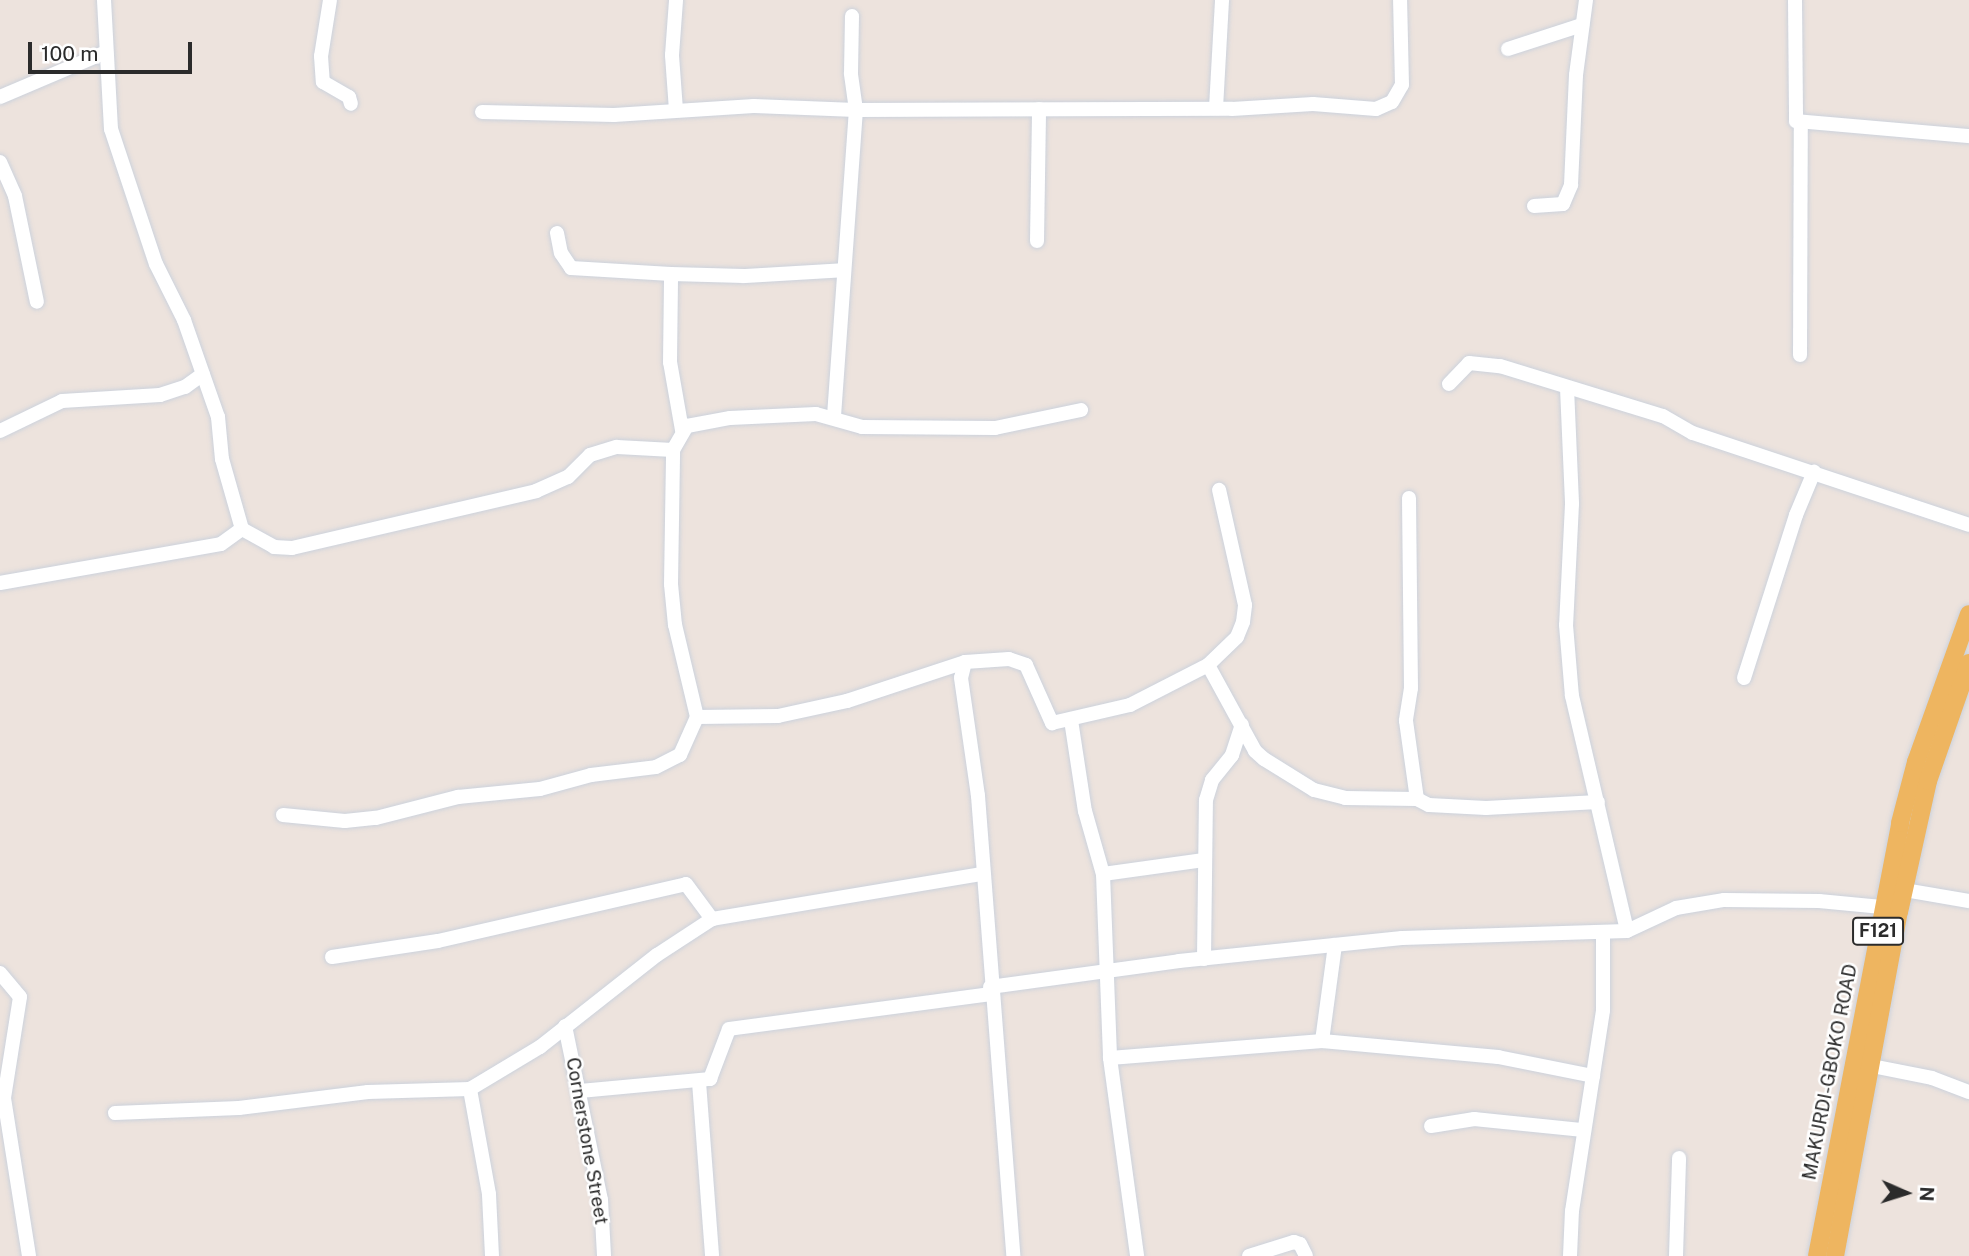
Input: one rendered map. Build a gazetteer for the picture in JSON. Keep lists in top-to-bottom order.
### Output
{
  "streets": {
    "main road": ["F121", "MAKURDI-GBOKO ROAD"],
    "street": ["Cornerstone Street"]
  },
  "scale_bar": "100 m",
  "north": "right"
}
